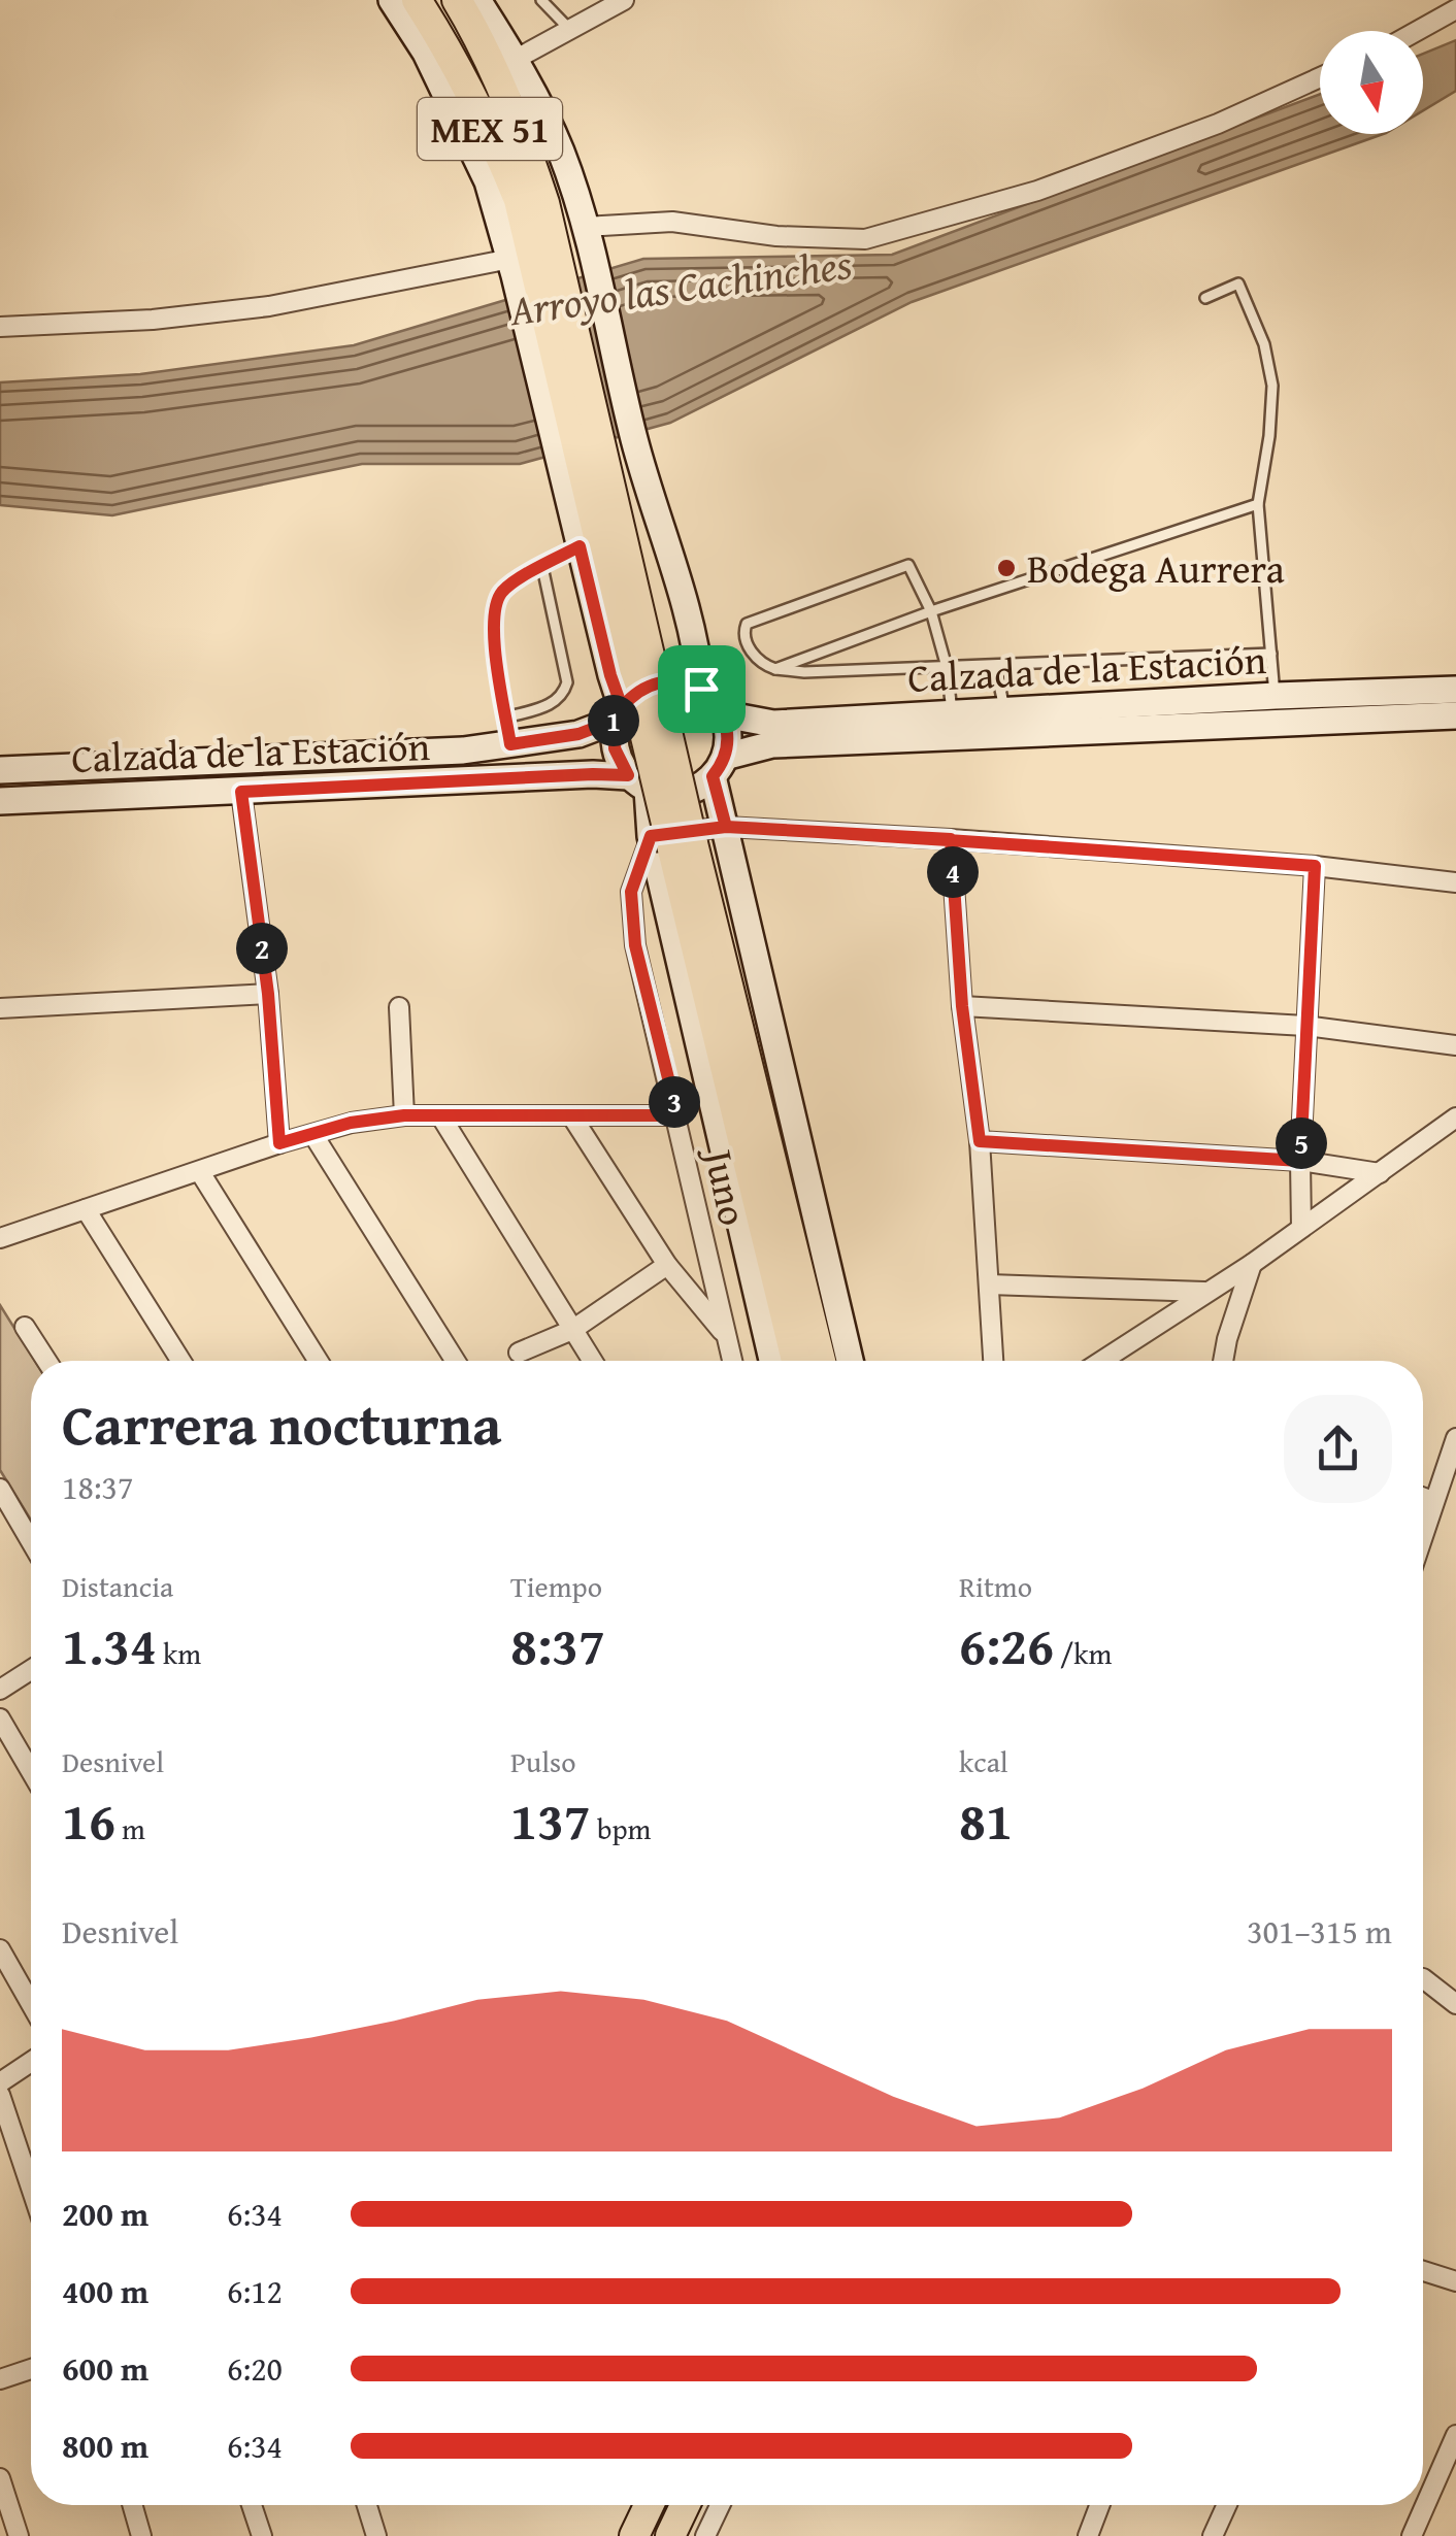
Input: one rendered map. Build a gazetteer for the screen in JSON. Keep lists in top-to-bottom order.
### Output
{
  "streets": {
    "main road": ["MEX 51", "Calzada de la Estación"],
    "street": ["Juno"]
  },
  "crossings": [
    ["MEX 51", "Juno"]
  ],
  "water": ["Arroyo las Cachinches"],
  "places": ["Bodega Aurrera"],
  "north": "bottom",
  "page": {
    "pins": [
      "1",
      "4",
      "2",
      "3",
      "5"
    ],
    "heading": ["Carrera nocturna", "18:37"],
    "stats": [
      ["Distancia", "1.34 km"],
      ["Tiempo", "8:37"],
      ["Ritmo", "6:26 /km"],
      ["Desnivel", "16 m"],
      ["Pulso", "137 bpm"],
      ["kcal", "81"]
    ],
    "chart": ["Desnivel", "301–315 m"],
    "list": [
      {
        "name": "200 m",
        "note": "6:34"
      },
      {
        "name": "400 m",
        "note": "6:12"
      },
      {
        "name": "600 m",
        "note": "6:20"
      },
      {
        "name": "800 m",
        "note": "6:34"
      }
    ]
  }
}
